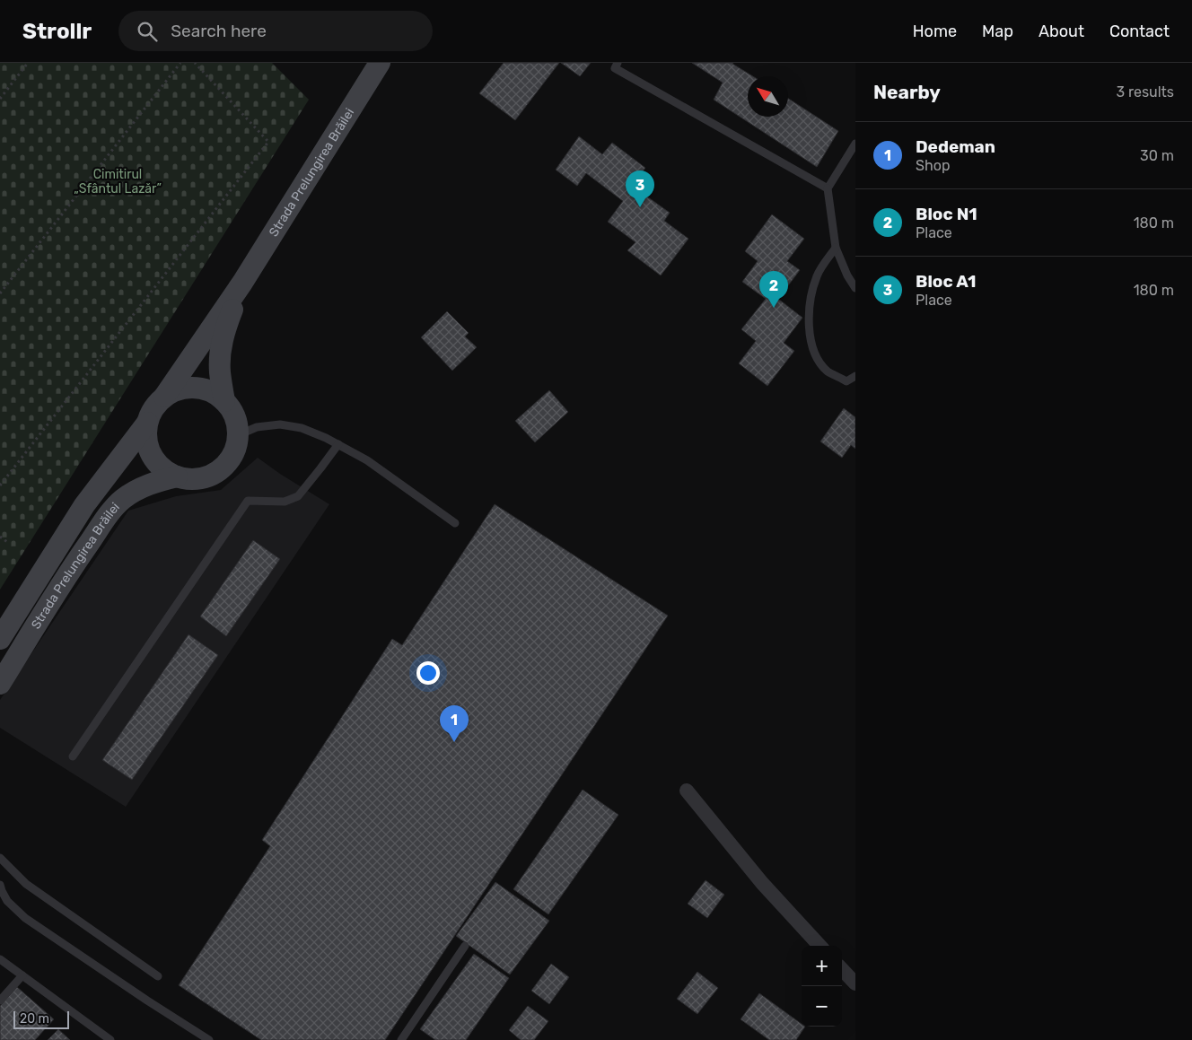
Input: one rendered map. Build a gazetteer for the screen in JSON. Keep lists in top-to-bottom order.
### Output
{
  "streets": {
    "main road": ["Strada Prelungirea Brăilei"]
  },
  "parks": ["Cimitirul „Sfântul Lazăr”"],
  "scale_bar": "20 m",
  "north": "top left",
  "page": {
    "header": "Strollr",
    "search": "Search here",
    "nav": [
      "Home",
      "Map",
      "About",
      "Contact"
    ],
    "heading": ["Nearby", "3 results"],
    "list": [
      {
        "mark": "1",
        "name": "Dedeman",
        "note": "Shop",
        "value": "30 m"
      },
      {
        "mark": "2",
        "name": "Bloc N1",
        "note": "Place",
        "value": "180 m"
      },
      {
        "mark": "3",
        "name": "Bloc A1",
        "note": "Place",
        "value": "180 m"
      }
    ],
    "pins": ["3", "2", "1"],
    "map_buttons": ["+", "−"],
    "scale": "20 m"
  }
}
